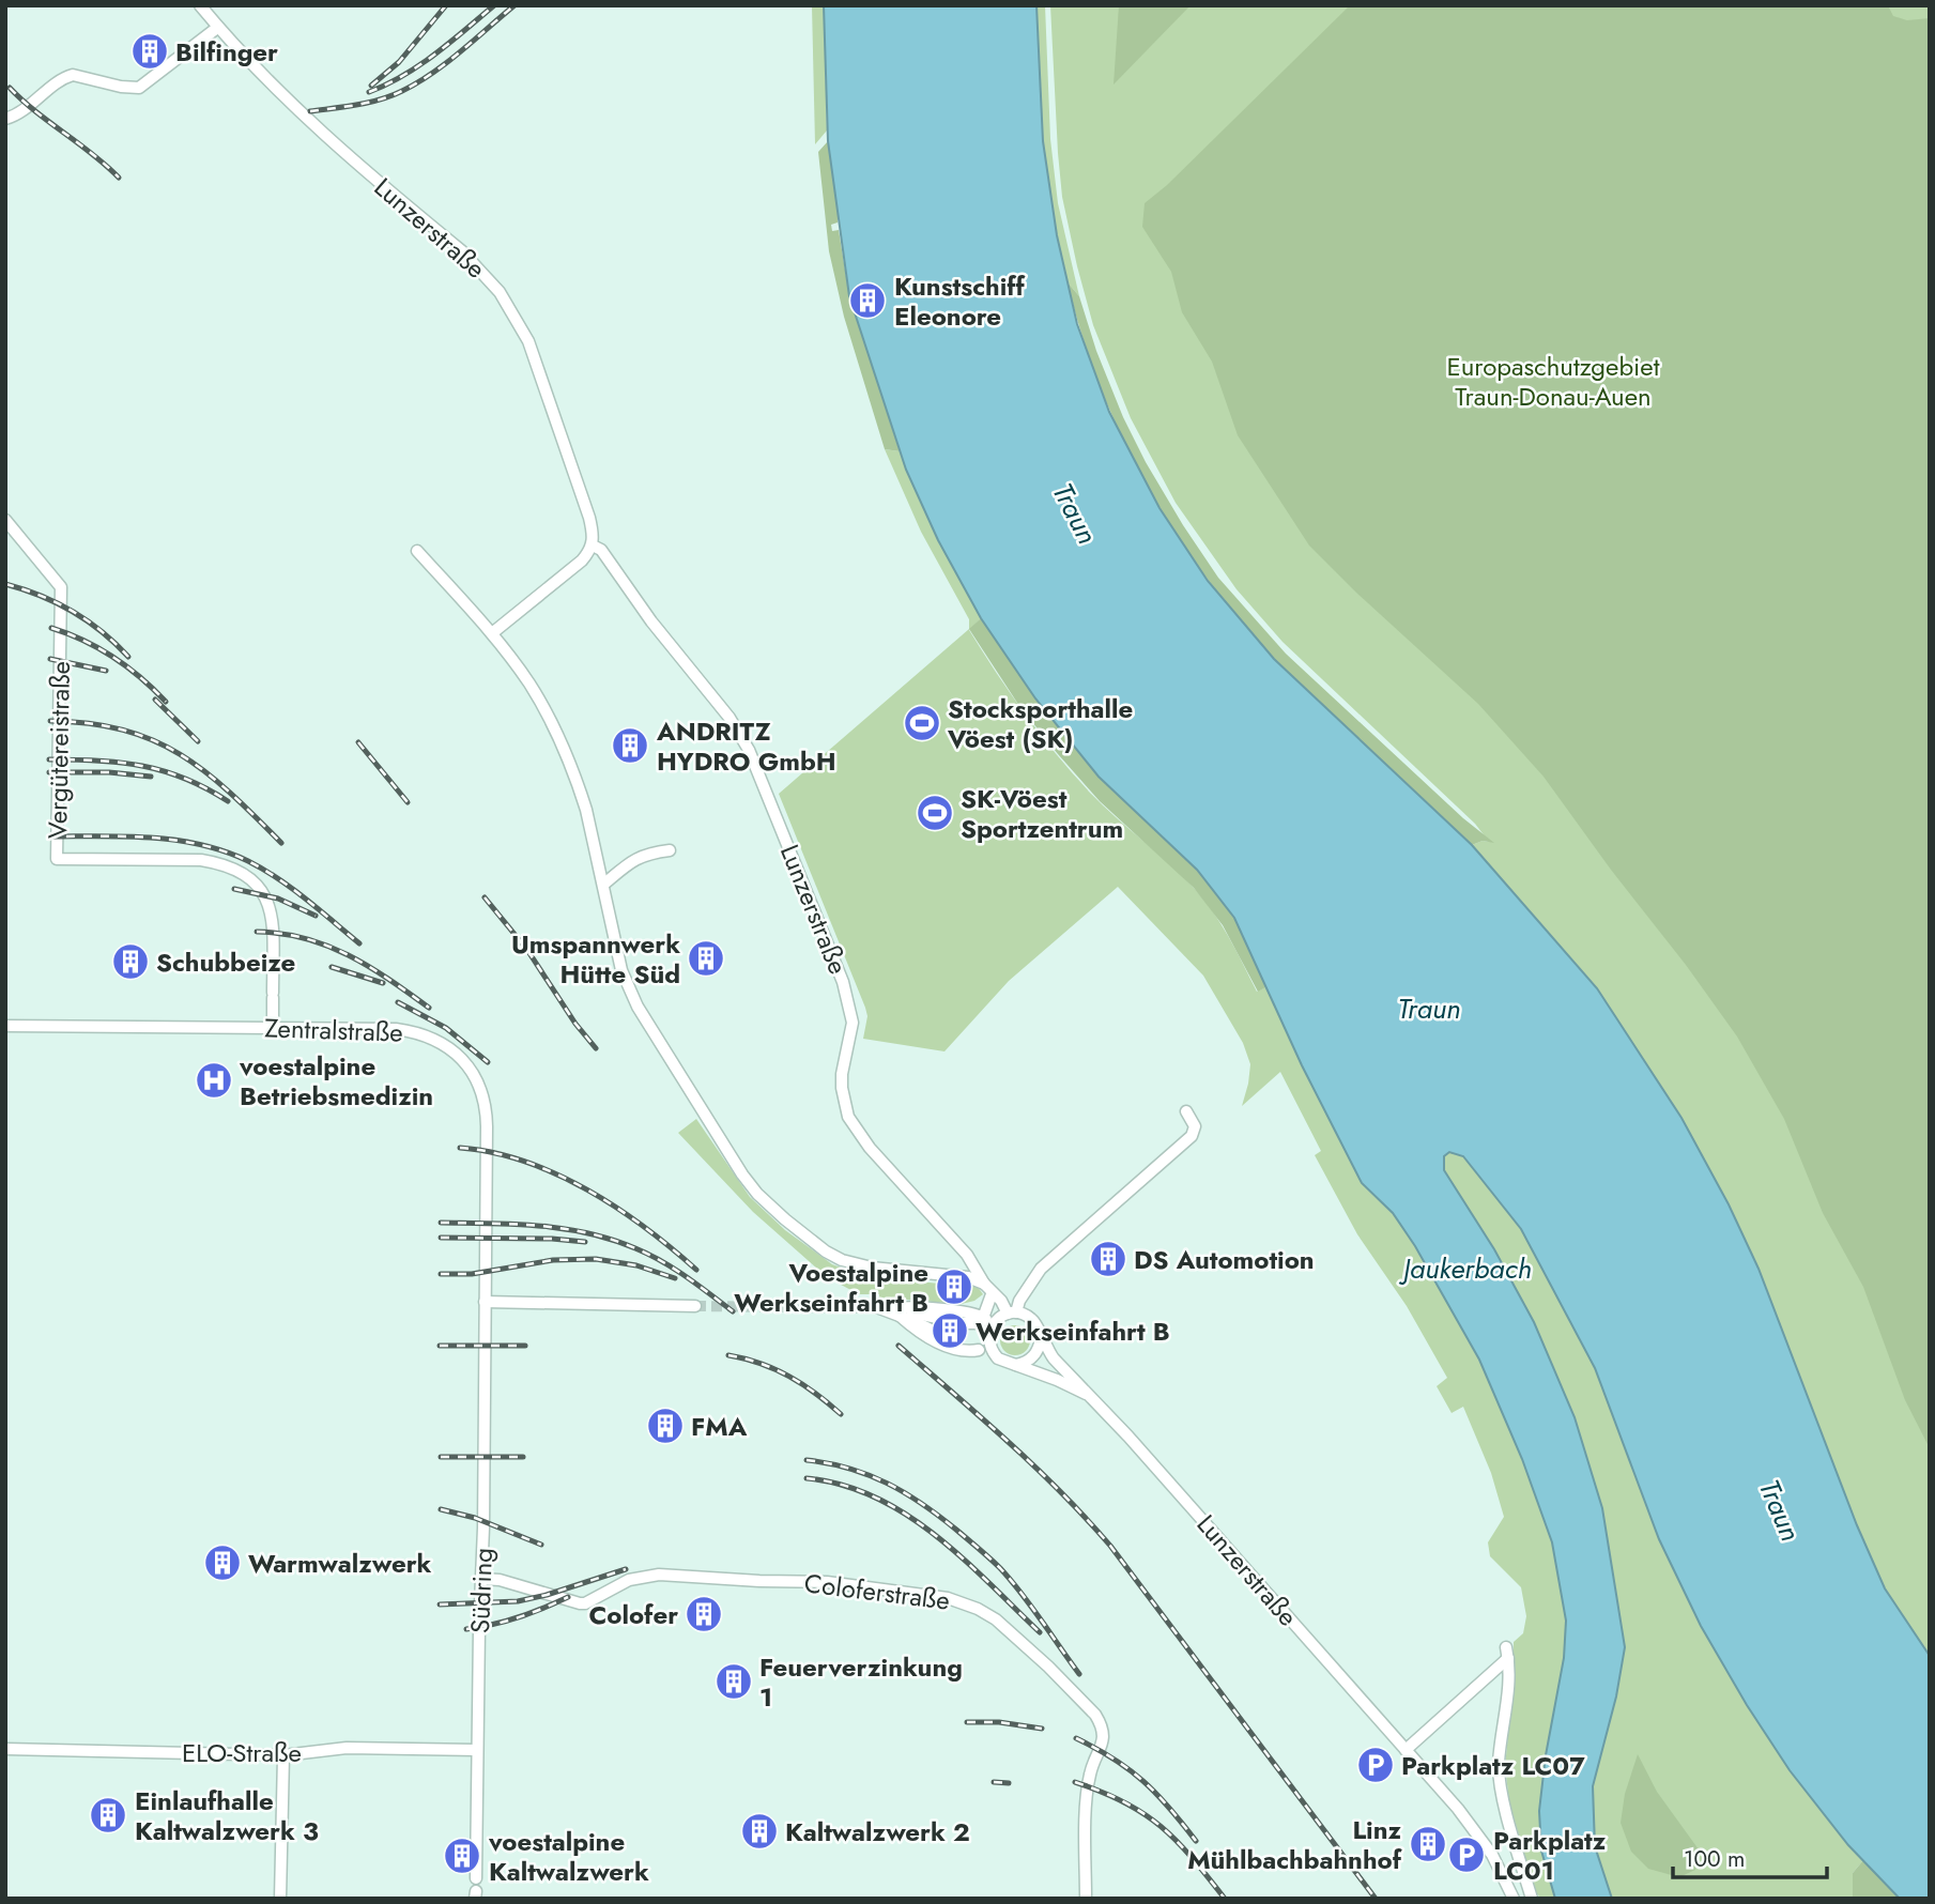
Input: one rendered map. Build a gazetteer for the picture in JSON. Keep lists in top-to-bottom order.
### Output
{
  "streets": {
    "street": [
      "Lunzerstraße",
      "Vergütereistraße",
      "Zentralstraße",
      "Südring",
      "Coloferstraße",
      "ELO-Straße"
    ]
  },
  "crossings": [
    ["Vergütereistraße", "Zentralstraße"],
    ["Zentralstraße", "Südring"],
    ["Südring", "Coloferstraße"],
    ["Südring", "ELO-Straße"]
  ],
  "water": ["Traun", "Jaukerbach"],
  "parks": ["Europaschutzgebiet Traun-Donau-Auen"],
  "places": {
    "building": [
      "Bilfinger",
      "Kunstschiff Eleonore",
      "ANDRITZ HYDRO GmbH",
      "Umspannwerk Hütte Süd",
      "Schubbeize",
      "DS Automotion",
      "Voestalpine Werkseinfahrt B",
      "Werkseinfahrt B",
      "FMA",
      "Warmwalzwerk",
      "Colofer",
      "Feuerverzinkung 1",
      "Einlaufhalle Kaltwalzwerk 3",
      "Kaltwalzwerk 2",
      "Linz Mühlbachbahnhof",
      "voestalpine Kaltwalzwerk"
    ],
    "sports": ["Stocksporthalle Vöest (SK)", "SK-Vöest Sportzentrum"],
    "hospital": ["voestalpine Betriebsmedizin"],
    "parking": ["Parkplatz LC07", "Parkplatz LC01"]
  },
  "scale_bar": "100 m"
}
